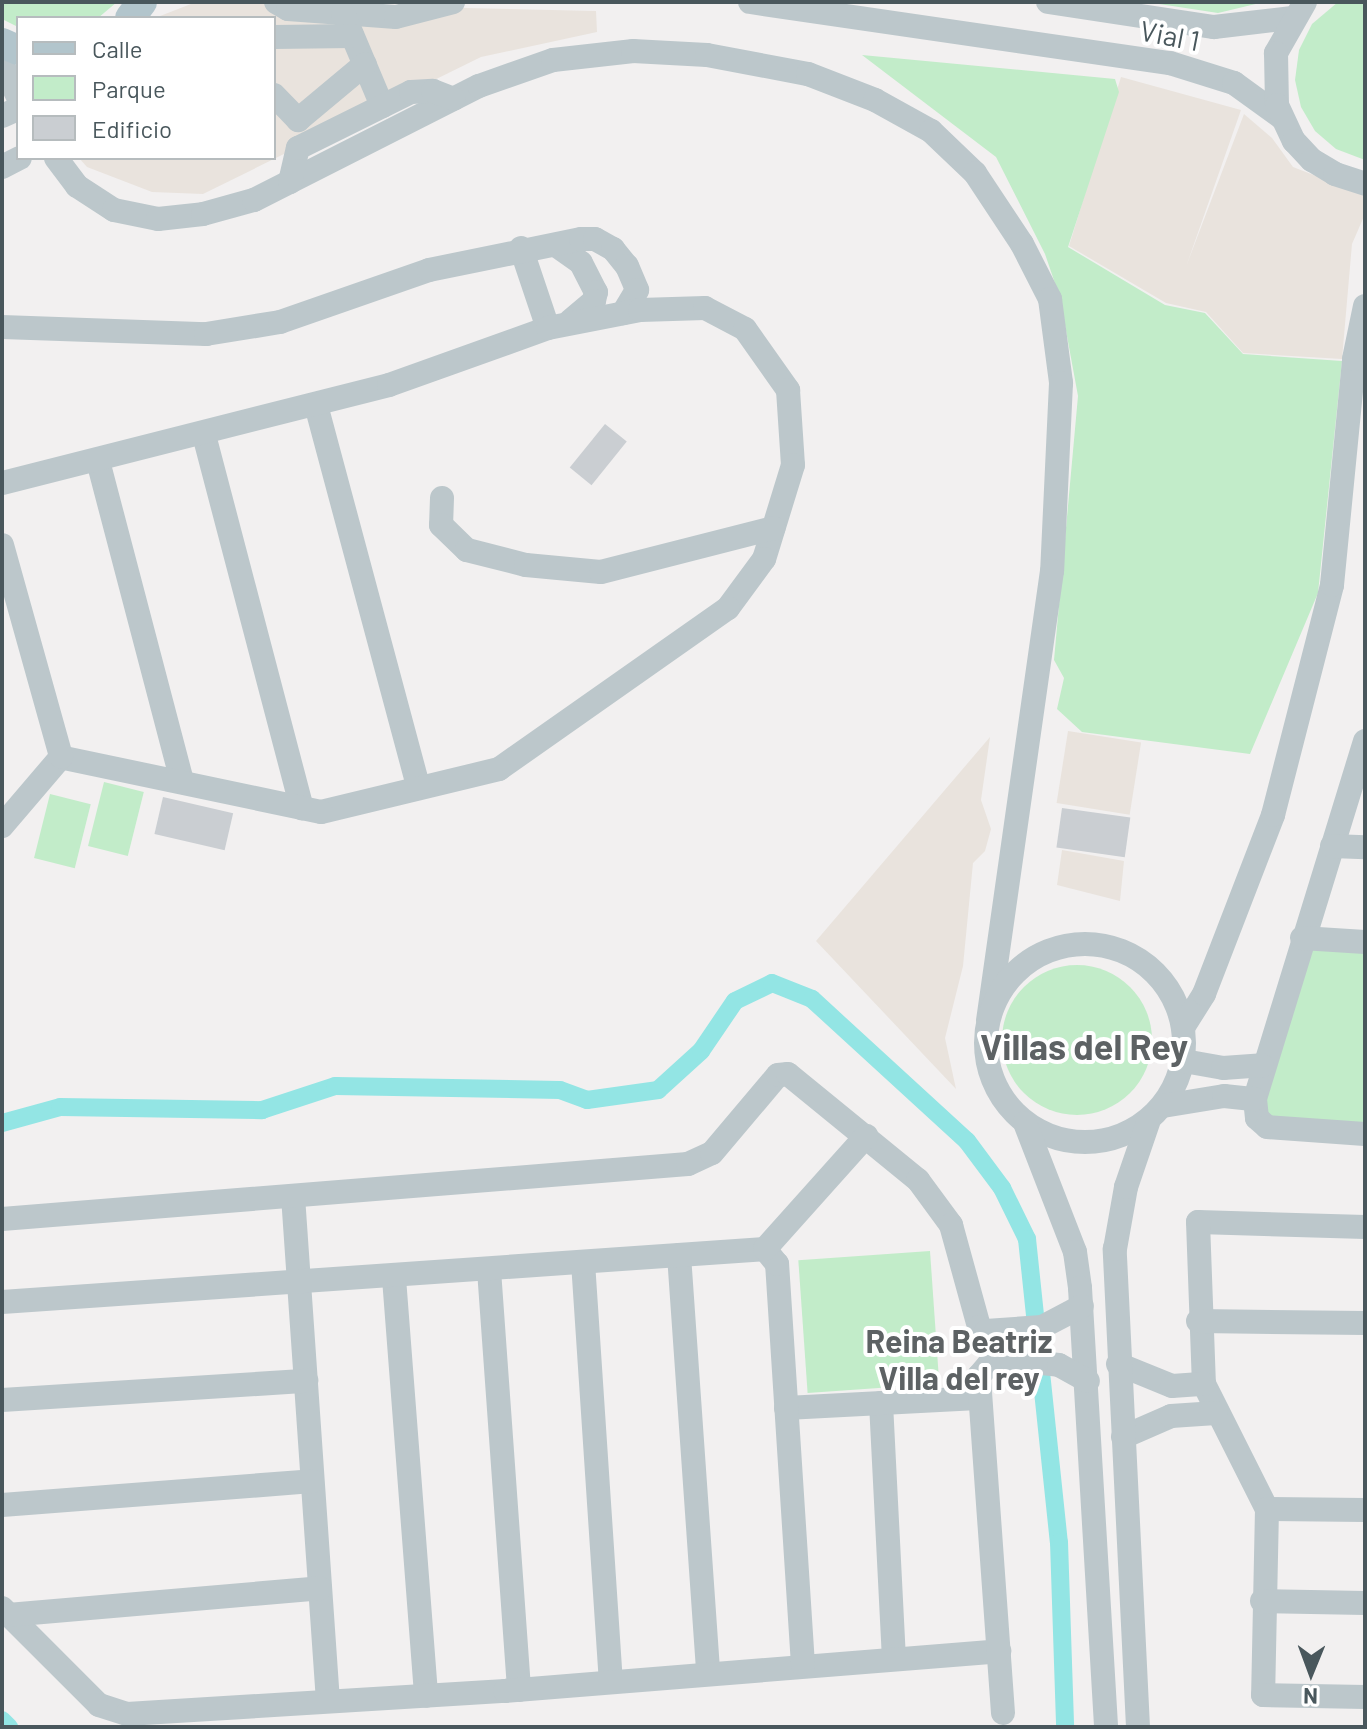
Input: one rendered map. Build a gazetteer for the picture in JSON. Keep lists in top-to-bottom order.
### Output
{
  "streets": {
    "street": ["Vial 1"]
  },
  "districts": ["Villas del Rey", "Reina Beatriz Villa del rey"],
  "legend": ["Calle", "Parque", "Edificio"],
  "north": "bottom"
}
